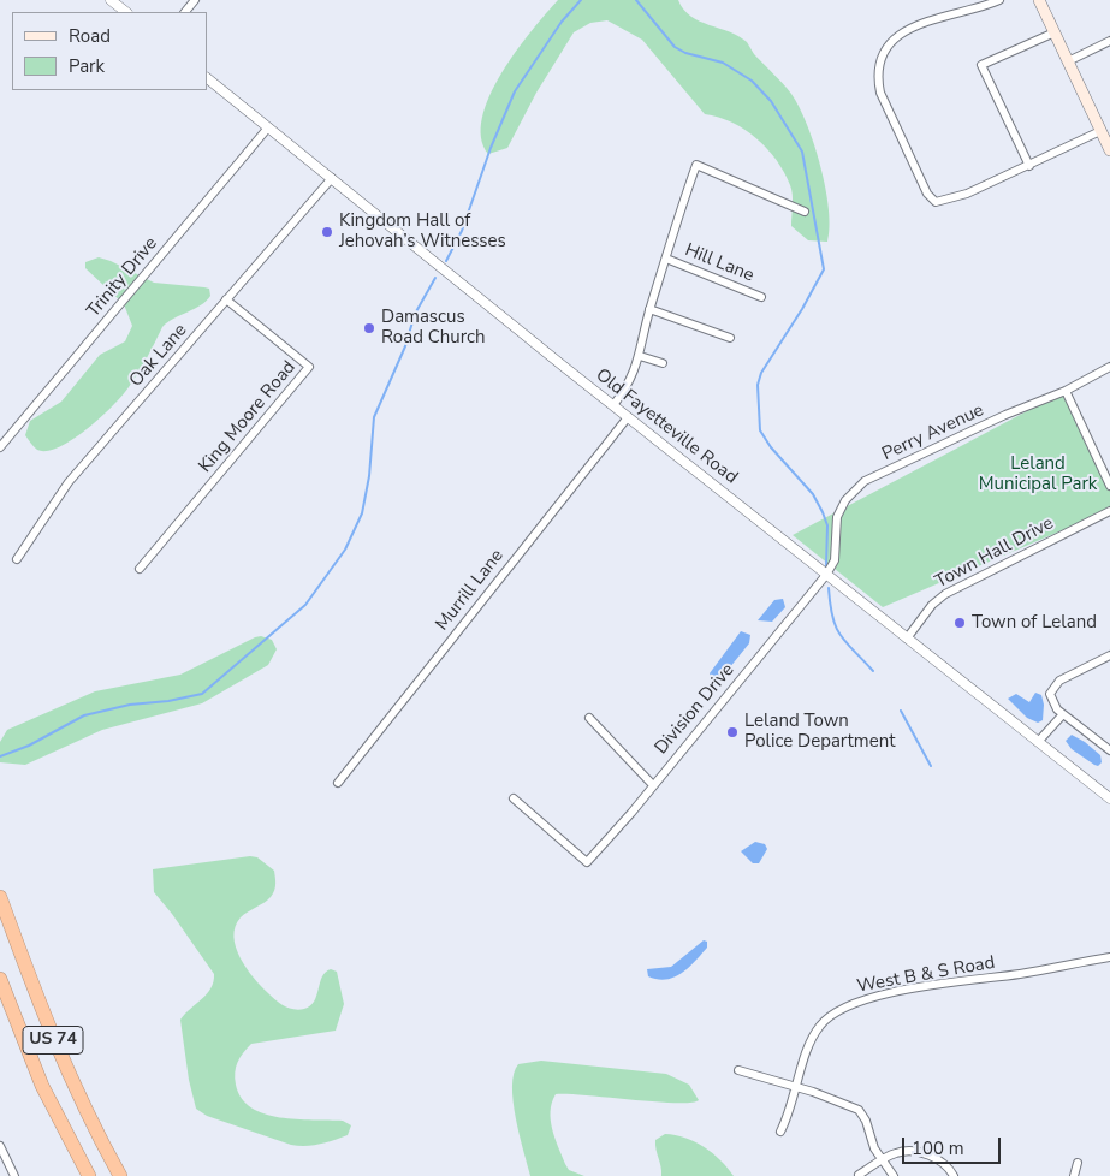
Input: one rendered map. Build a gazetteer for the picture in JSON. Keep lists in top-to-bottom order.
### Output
{
  "streets": {
    "highway": ["US 74"],
    "street": [
      "Hill Lane",
      "Trinity Drive",
      "Oak Lane",
      "King Moore Road",
      "Old Fayetteville Road",
      "Perry Avenue",
      "Town Hall Drive",
      "Murrill Lane",
      "Division Drive",
      "West B & S Road"
    ]
  },
  "crossings": [
    ["Trinity Drive", "Old Fayetteville Road"],
    ["Oak Lane", "King Moore Road"],
    ["Oak Lane", "Old Fayetteville Road"],
    ["Old Fayetteville Road", "Perry Avenue"],
    ["Old Fayetteville Road", "Town Hall Drive"],
    ["Old Fayetteville Road", "Murrill Lane"],
    ["Old Fayetteville Road", "Division Drive"],
    ["Perry Avenue", "Division Drive"]
  ],
  "parks": ["Leland Municipal Park"],
  "places": [
    "Kingdom Hall of Jehovah’s Witnesses",
    "Damascus Road Church",
    "Town of Leland",
    "Leland Town Police Department"
  ],
  "legend": ["Road", "Park"],
  "scale_bar": "100 m"
}
